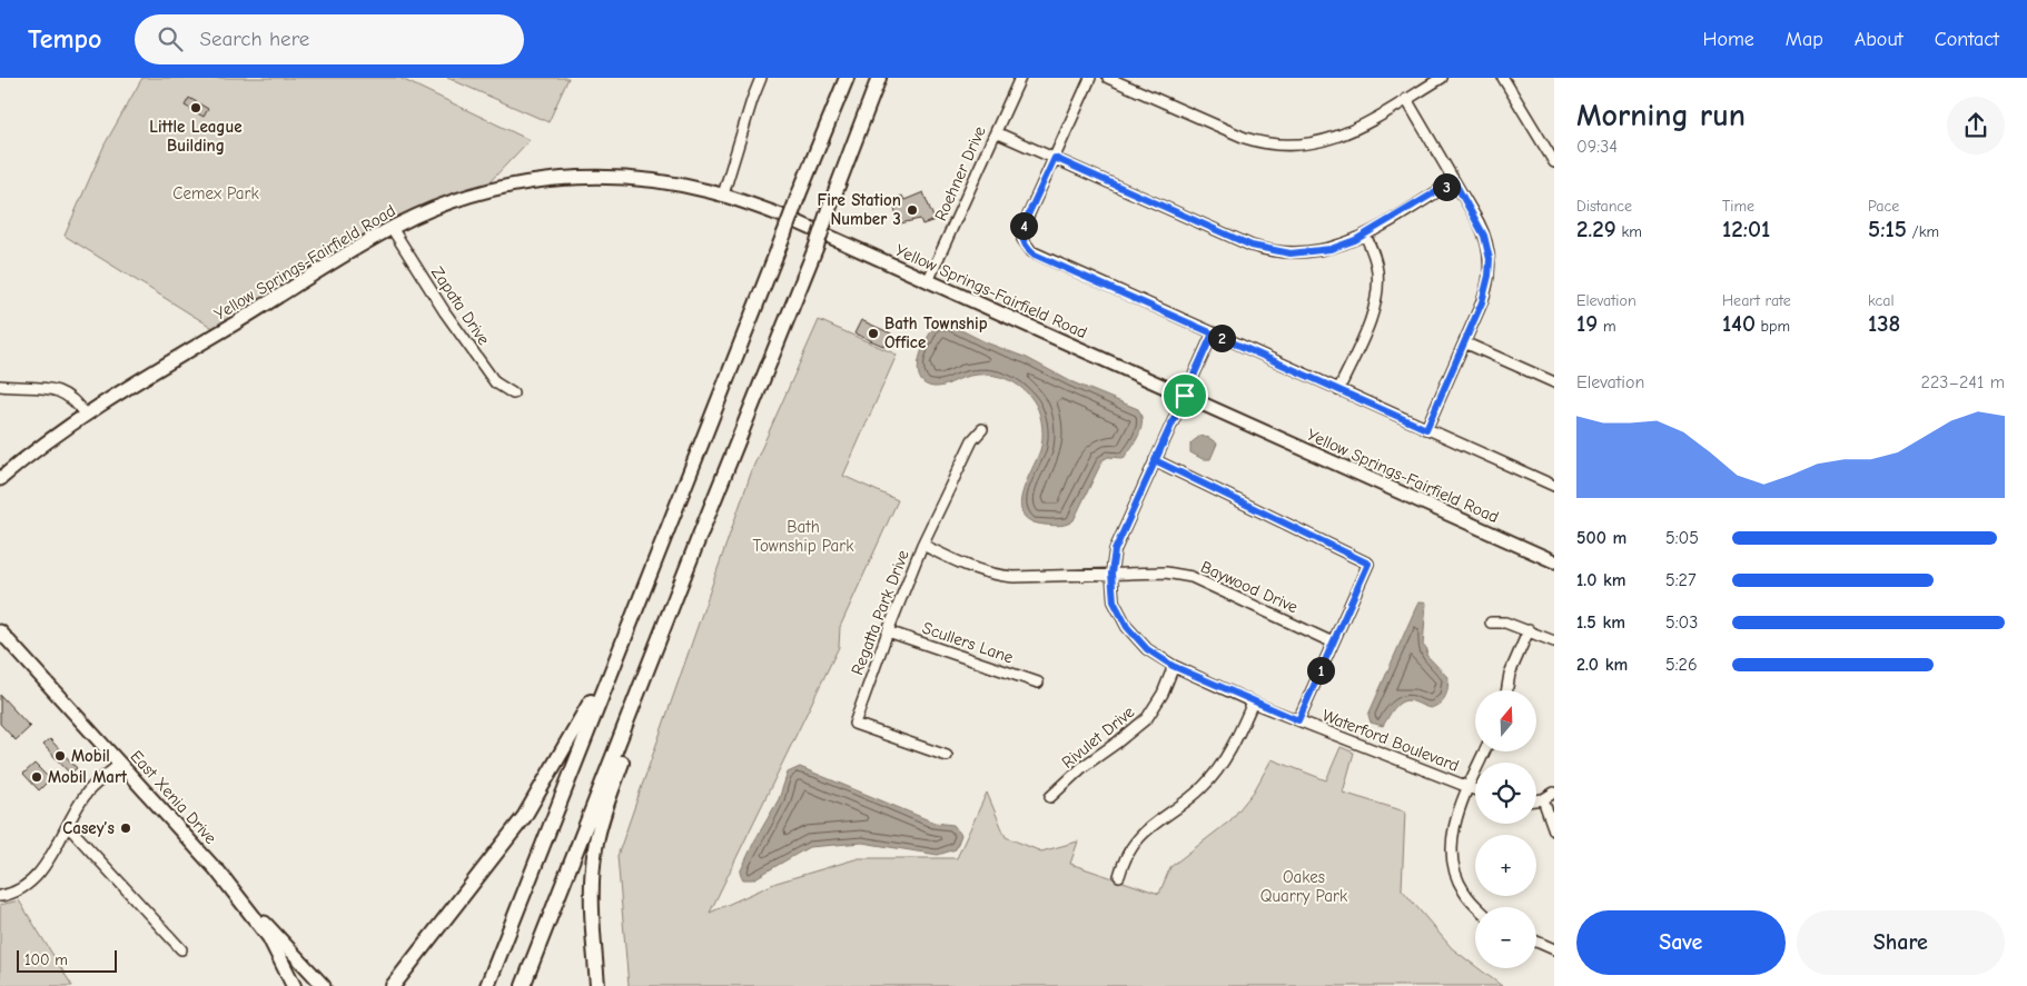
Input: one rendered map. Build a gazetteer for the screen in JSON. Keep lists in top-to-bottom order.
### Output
{
  "streets": {
    "main road": ["Yellow Springs-Fairfield Road", "East Xenia Drive"],
    "street": [
      "Roehner Drive",
      "Zapata Drive",
      "Baywood Drive",
      "Regatta Park Drive",
      "Scullers Lane",
      "Rivulet Drive",
      "Waterford Boulevard"
    ]
  },
  "crossings": [
    ["Roehner Drive", "Yellow Springs-Fairfield Road"],
    ["Yellow Springs-Fairfield Road", "Zapata Drive"],
    ["Yellow Springs-Fairfield Road", "Waterford Boulevard"],
    ["Baywood Drive", "Regatta Park Drive"],
    ["Baywood Drive", "Waterford Boulevard"],
    ["Regatta Park Drive", "Scullers Lane"],
    ["Rivulet Drive", "Waterford Boulevard"]
  ],
  "parks": ["Cemex Park", "Bath Township Park", "Oakes Quarry Park"],
  "places": [
    "Little League Building",
    "Fire Station Number 3",
    "Bath Township Office",
    "Mobil",
    "Mobil Mart",
    "Casey’s"
  ],
  "scale_bar": "100 m",
  "north": "top",
  "page": {
    "header": "Tempo",
    "search": "Search here",
    "nav": [
      "Home",
      "Map",
      "About",
      "Contact"
    ],
    "heading": ["Morning run", "09:34"],
    "stats": [
      ["Distance", "2.29 km"],
      ["Time", "12:01"],
      ["Pace", "5:15 /km"],
      ["Elevation", "19 m"],
      ["Heart rate", "140 bpm"],
      ["kcal", "138"]
    ],
    "pins": [
      "3",
      "4",
      "2",
      "1"
    ],
    "chart": ["Elevation", "223–241 m"],
    "list": [
      {
        "name": "500 m",
        "note": "5:05"
      },
      {
        "name": "1.0 km",
        "note": "5:27"
      },
      {
        "name": "1.5 km",
        "note": "5:03"
      },
      {
        "name": "2.0 km",
        "note": "5:26"
      }
    ],
    "map_buttons": ["+", "−"],
    "buttons": ["Save", "Share"],
    "scale": "100 m"
  }
}
